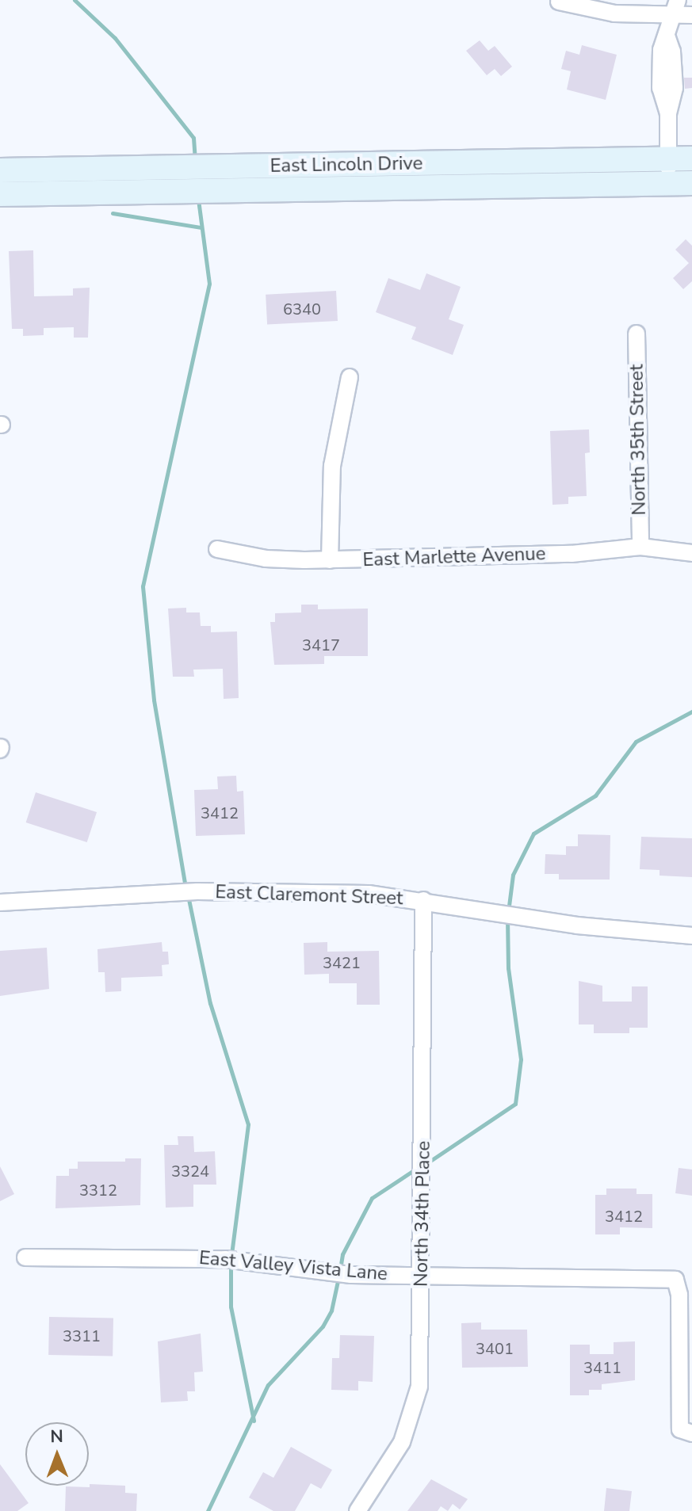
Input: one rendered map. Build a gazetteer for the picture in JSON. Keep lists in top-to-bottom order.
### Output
{
  "streets": {
    "main road": ["East Lincoln Drive"],
    "street": [
      "North 35th Street",
      "East Marlette Avenue",
      "East Claremont Street",
      "North 34th Place",
      "East Valley Vista Lane"
    ]
  },
  "crossings": [
    ["North 35th Street", "East Marlette Avenue"],
    ["East Claremont Street", "North 34th Place"],
    ["North 34th Place", "East Valley Vista Lane"]
  ],
  "house_numbers": [
    "6340",
    "3417",
    "3412",
    "3421",
    "3324",
    "3312",
    "3412",
    "3311",
    "3401",
    "3411"
  ],
  "north": "top"
}
